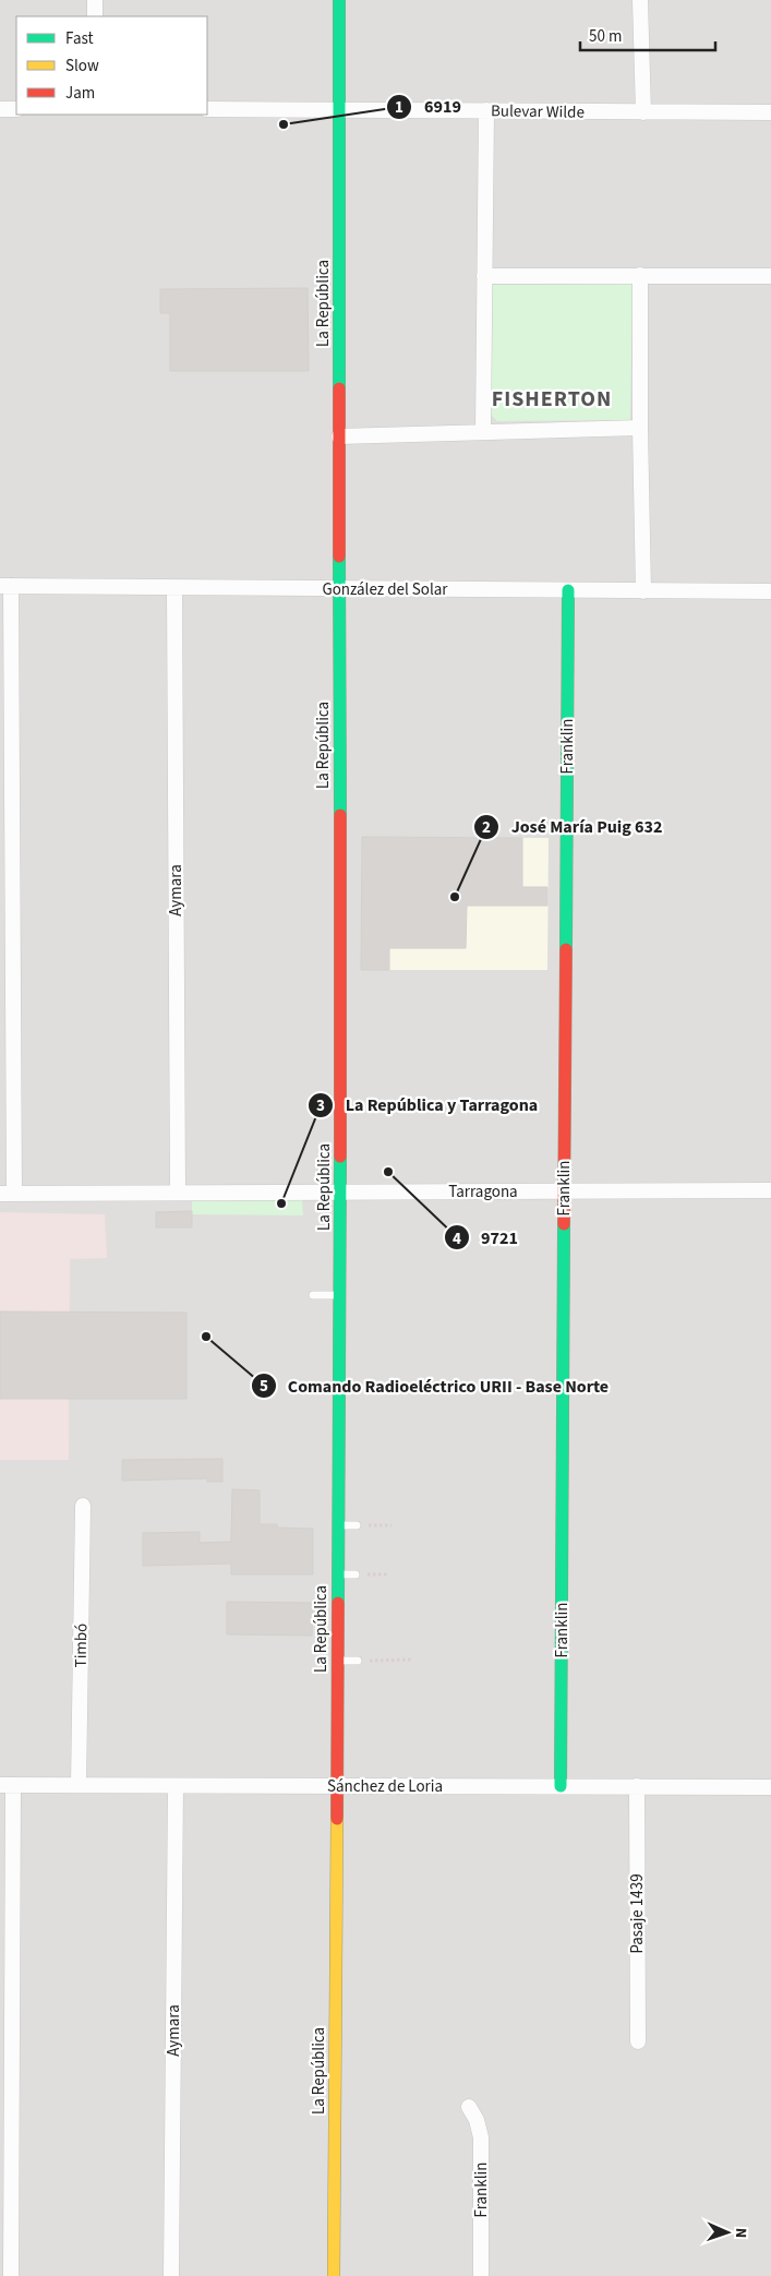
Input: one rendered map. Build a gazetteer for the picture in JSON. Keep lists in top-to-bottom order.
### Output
{
  "streets": {
    "street": [
      "Bulevar Wilde",
      "La República",
      "González del Solar",
      "Franklin",
      "Aymara",
      "Tarragona",
      "Timbó",
      "Sánchez de Loria",
      "Pasaje 1439"
    ]
  },
  "crossings": [
    ["Bulevar Wilde", "La República"],
    ["La República", "González del Solar"],
    ["La República", "Tarragona"],
    ["La República", "Sánchez de Loria"],
    ["González del Solar", "Franklin"],
    ["González del Solar", "Aymara"],
    ["Franklin", "Tarragona"],
    ["Franklin", "Sánchez de Loria"],
    ["Aymara", "Tarragona"],
    ["Aymara", "Sánchez de Loria"],
    ["Timbó", "Sánchez de Loria"],
    ["Sánchez de Loria", "Pasaje 1439"]
  ],
  "districts": ["FISHERTON"],
  "places": [
    "6919",
    "José María Puig 632",
    "9721",
    "La República y Tarragona",
    "Comando Radioeléctrico URII - Base Norte"
  ],
  "legend": ["Fast", "Slow", "Jam"],
  "scale_bar": "50 m",
  "north": "right"
}
